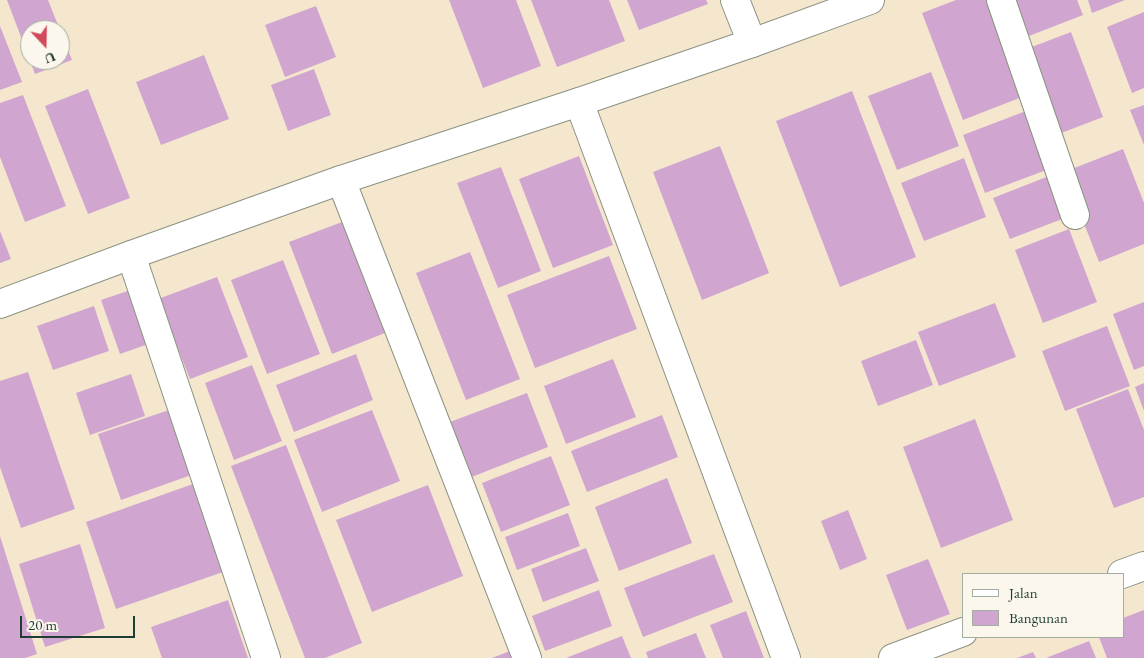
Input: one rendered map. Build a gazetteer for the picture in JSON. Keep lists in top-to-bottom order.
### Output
{
  "legend": ["Jalan", "Bangunan"],
  "scale_bar": "20 m",
  "north": "bottom"
}
